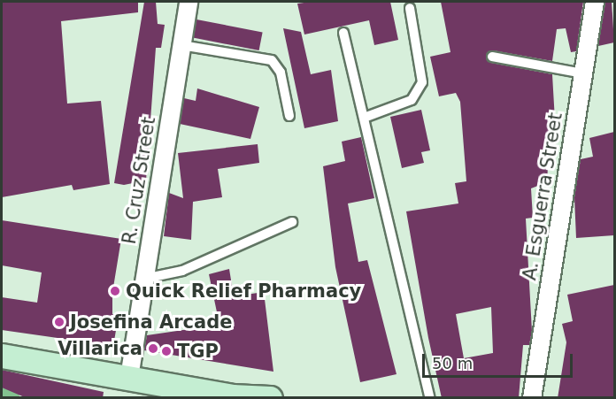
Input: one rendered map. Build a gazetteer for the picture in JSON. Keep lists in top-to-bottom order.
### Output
{
  "streets": {
    "street": ["R. Cruz Street", "A. Esguerra Street"]
  },
  "places": [
    "Quick Relief Pharmacy",
    "Josefina Arcade",
    "Villarica",
    "TGP"
  ],
  "scale_bar": "50 m"
}
